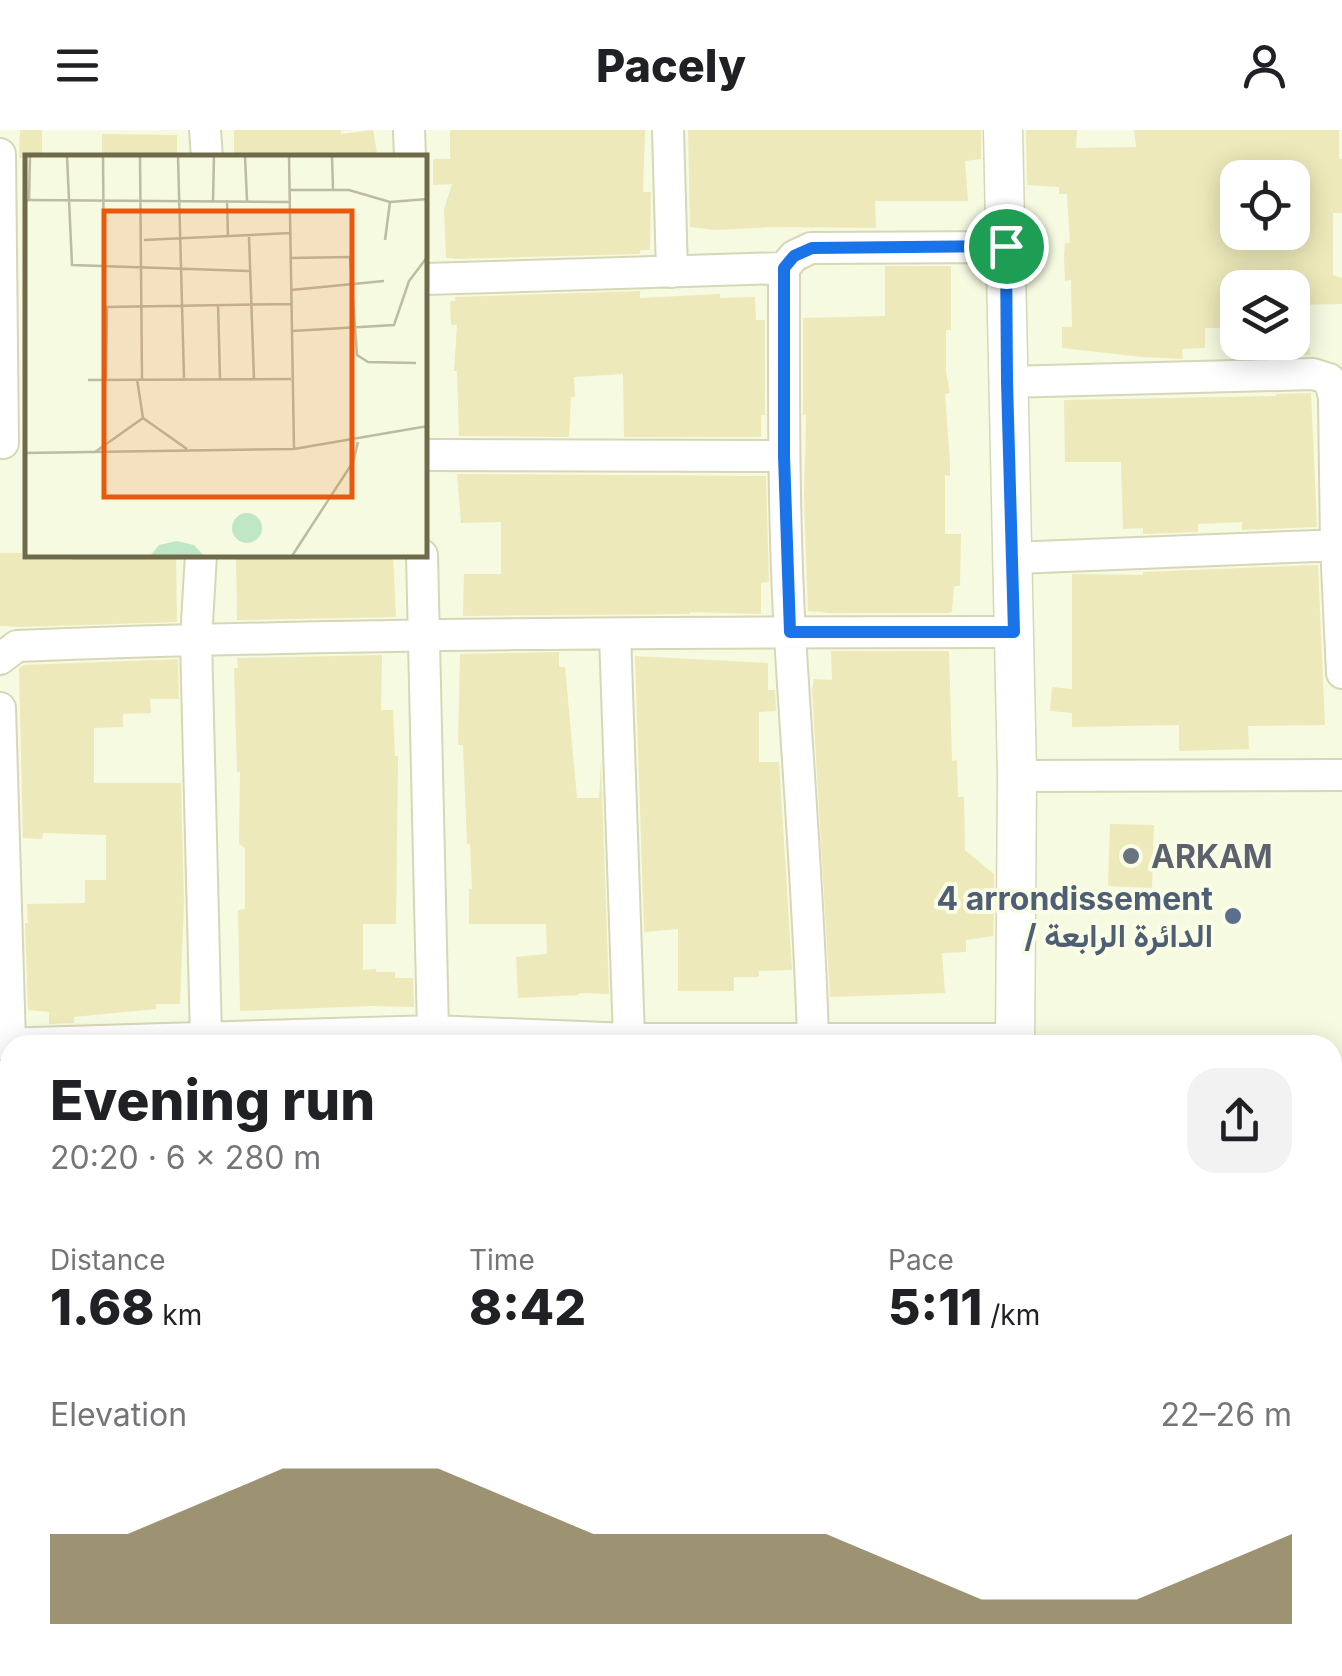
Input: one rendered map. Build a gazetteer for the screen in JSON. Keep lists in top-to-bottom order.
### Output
{
  "places": ["ARKAM", "4 arrondissement / الدائرة الرابعة"],
  "page": {
    "header": "Pacely",
    "heading": ["Evening run", "20:20 · 6 × 280 m"],
    "stats": [
      ["Distance", "1.68 km"],
      ["Time", "8:42"],
      ["Pace", "5:11 /km"]
    ],
    "chart": ["Elevation", "22–26 m"]
  }
}
